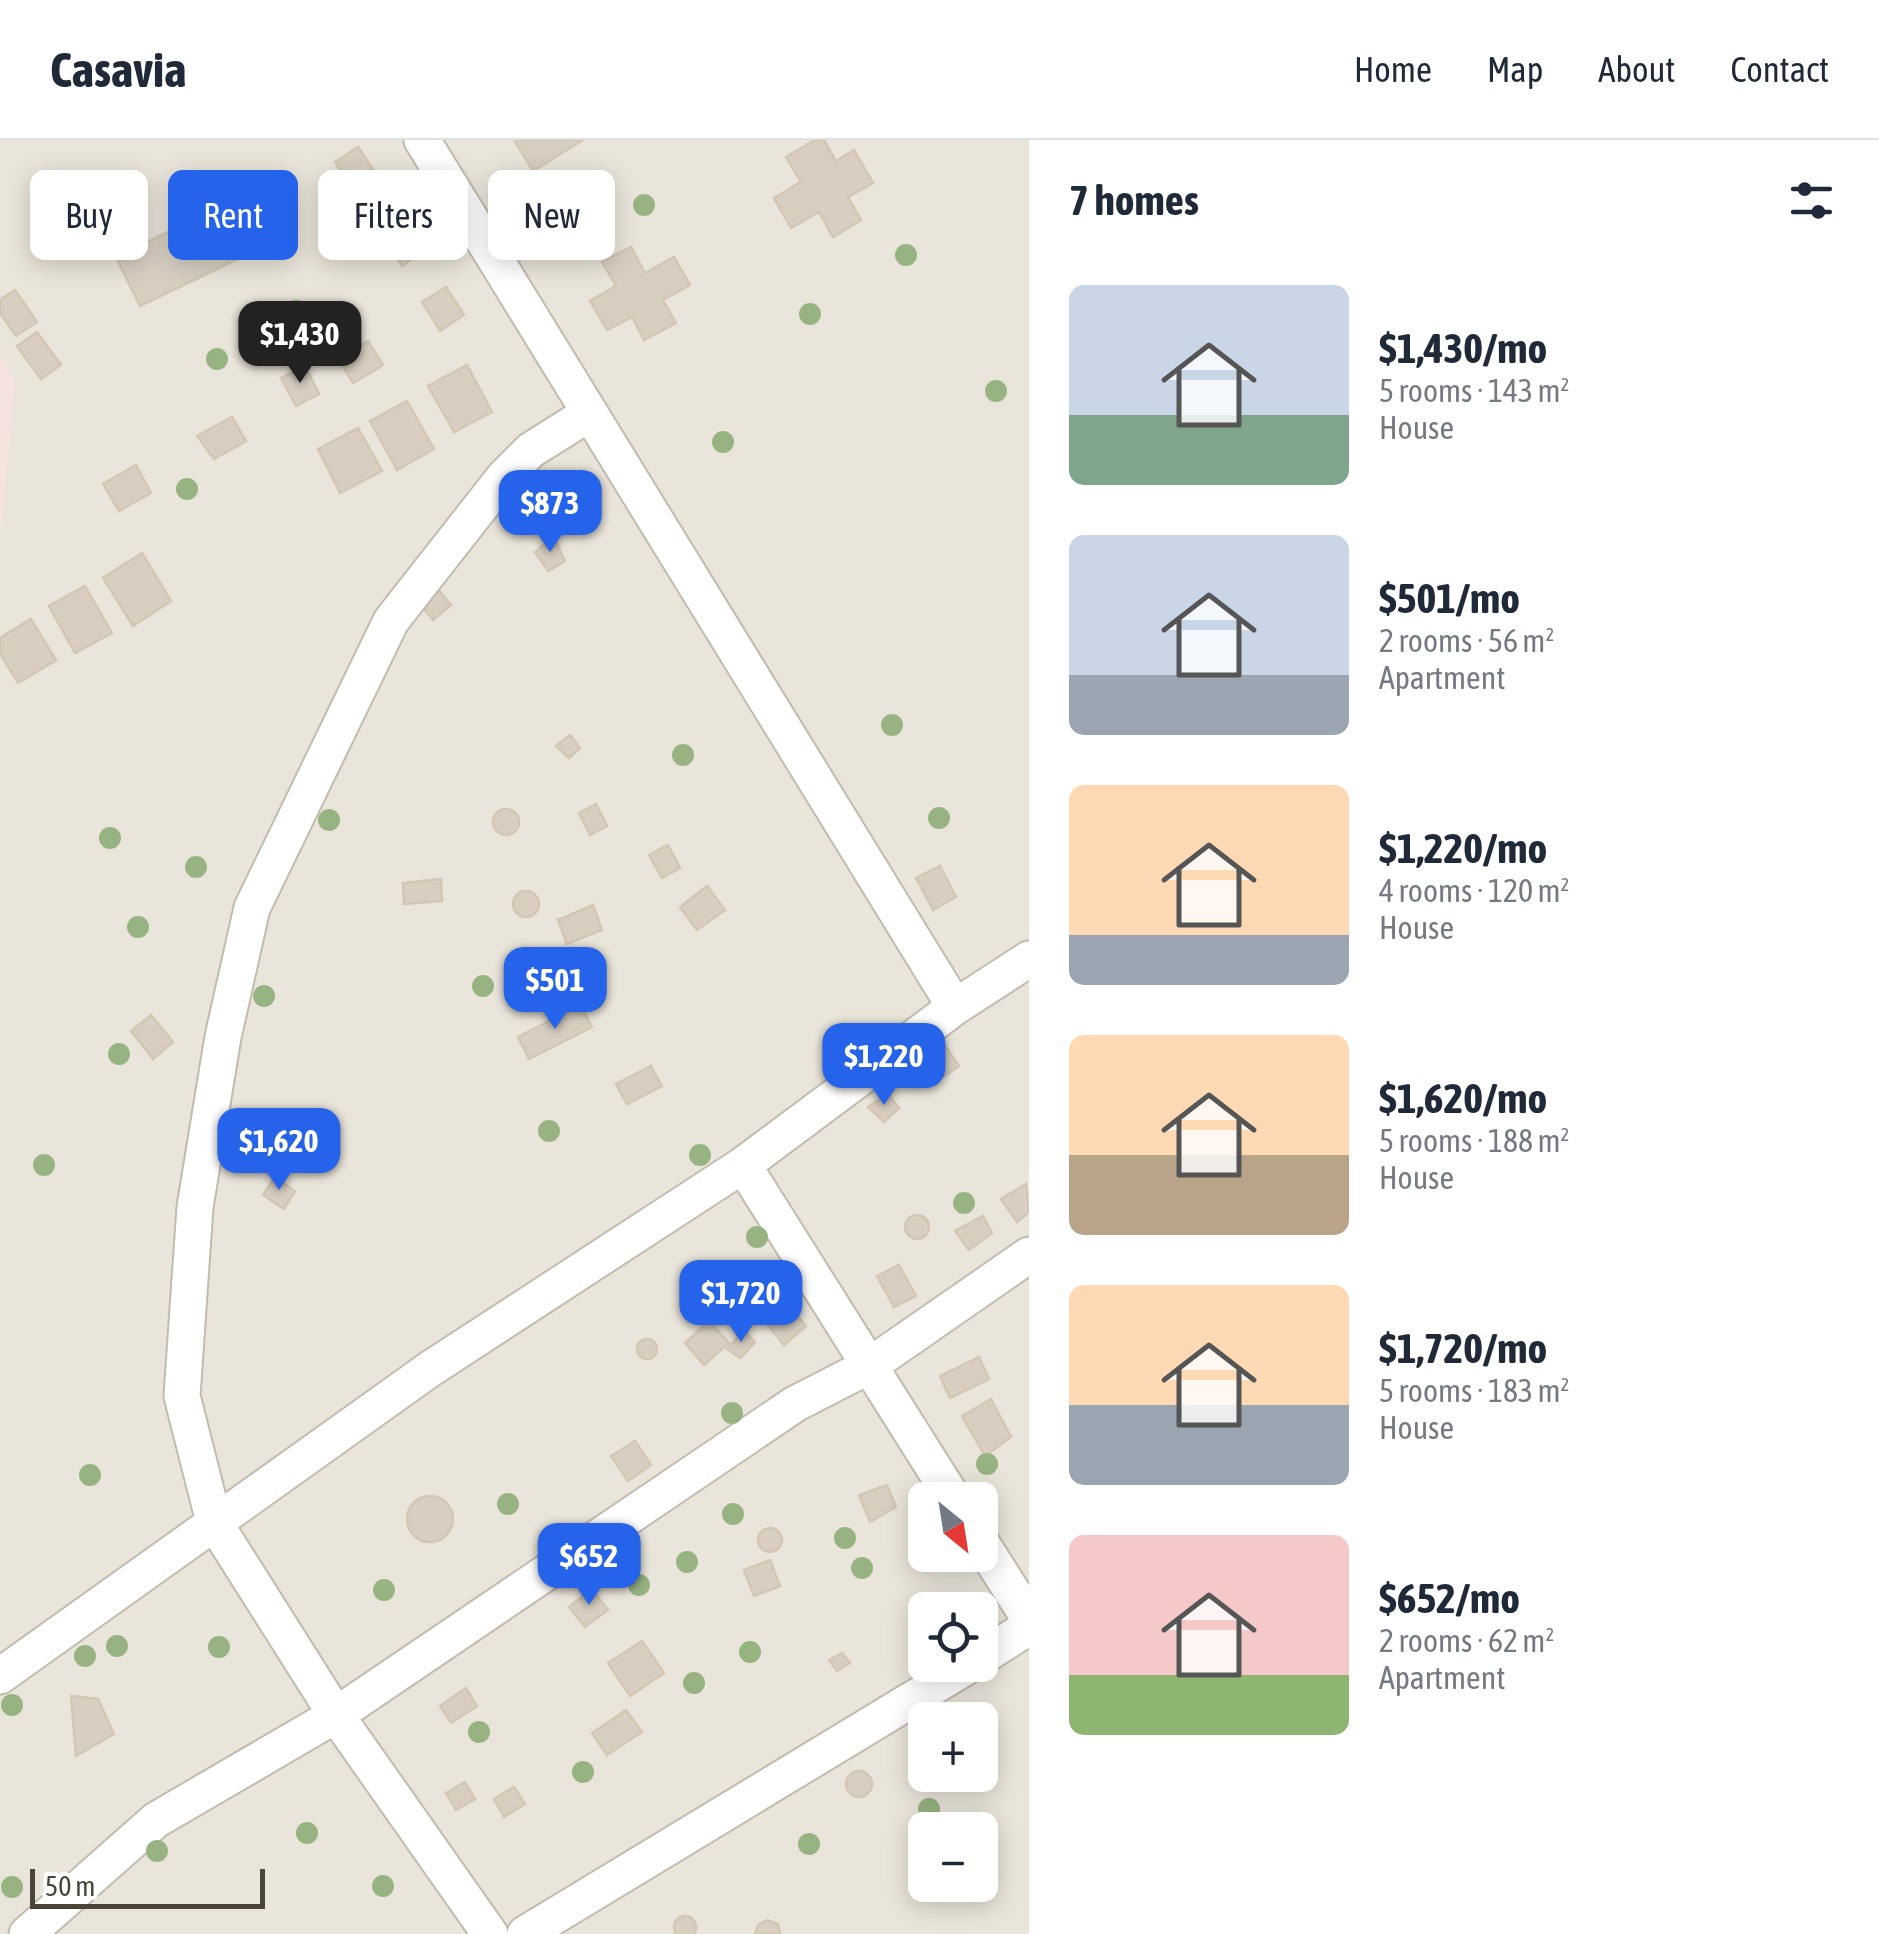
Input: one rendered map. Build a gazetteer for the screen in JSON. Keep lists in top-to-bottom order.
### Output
{
  "scale_bar": "50 m",
  "north": "bottom right",
  "page": {
    "header": "Casavia",
    "nav": [
      "Home",
      "Map",
      "About",
      "Contact"
    ],
    "heading": "7 homes",
    "chip": [
      "Buy",
      "Rent",
      "Filters",
      "New"
    ],
    "list": [
      {
        "name": "$1,430/mo",
        "note": "5 rooms · 143 m² · House"
      },
      {
        "name": "$501/mo",
        "note": "2 rooms · 56 m² · Apartment"
      },
      {
        "name": "$1,220/mo",
        "note": "4 rooms · 120 m² · House"
      },
      {
        "name": "$1,620/mo",
        "note": "5 rooms · 188 m² · House"
      },
      {
        "name": "$1,720/mo",
        "note": "5 rooms · 183 m² · House"
      },
      {
        "name": "$652/mo",
        "note": "2 rooms · 62 m² · Apartment"
      }
    ],
    "price": [
      "$1,430",
      "$873",
      "$501",
      "$1,220",
      "$1,620",
      "$1,720",
      "$652"
    ],
    "map_buttons": ["+", "−"],
    "scale": "50 m"
  }
}
